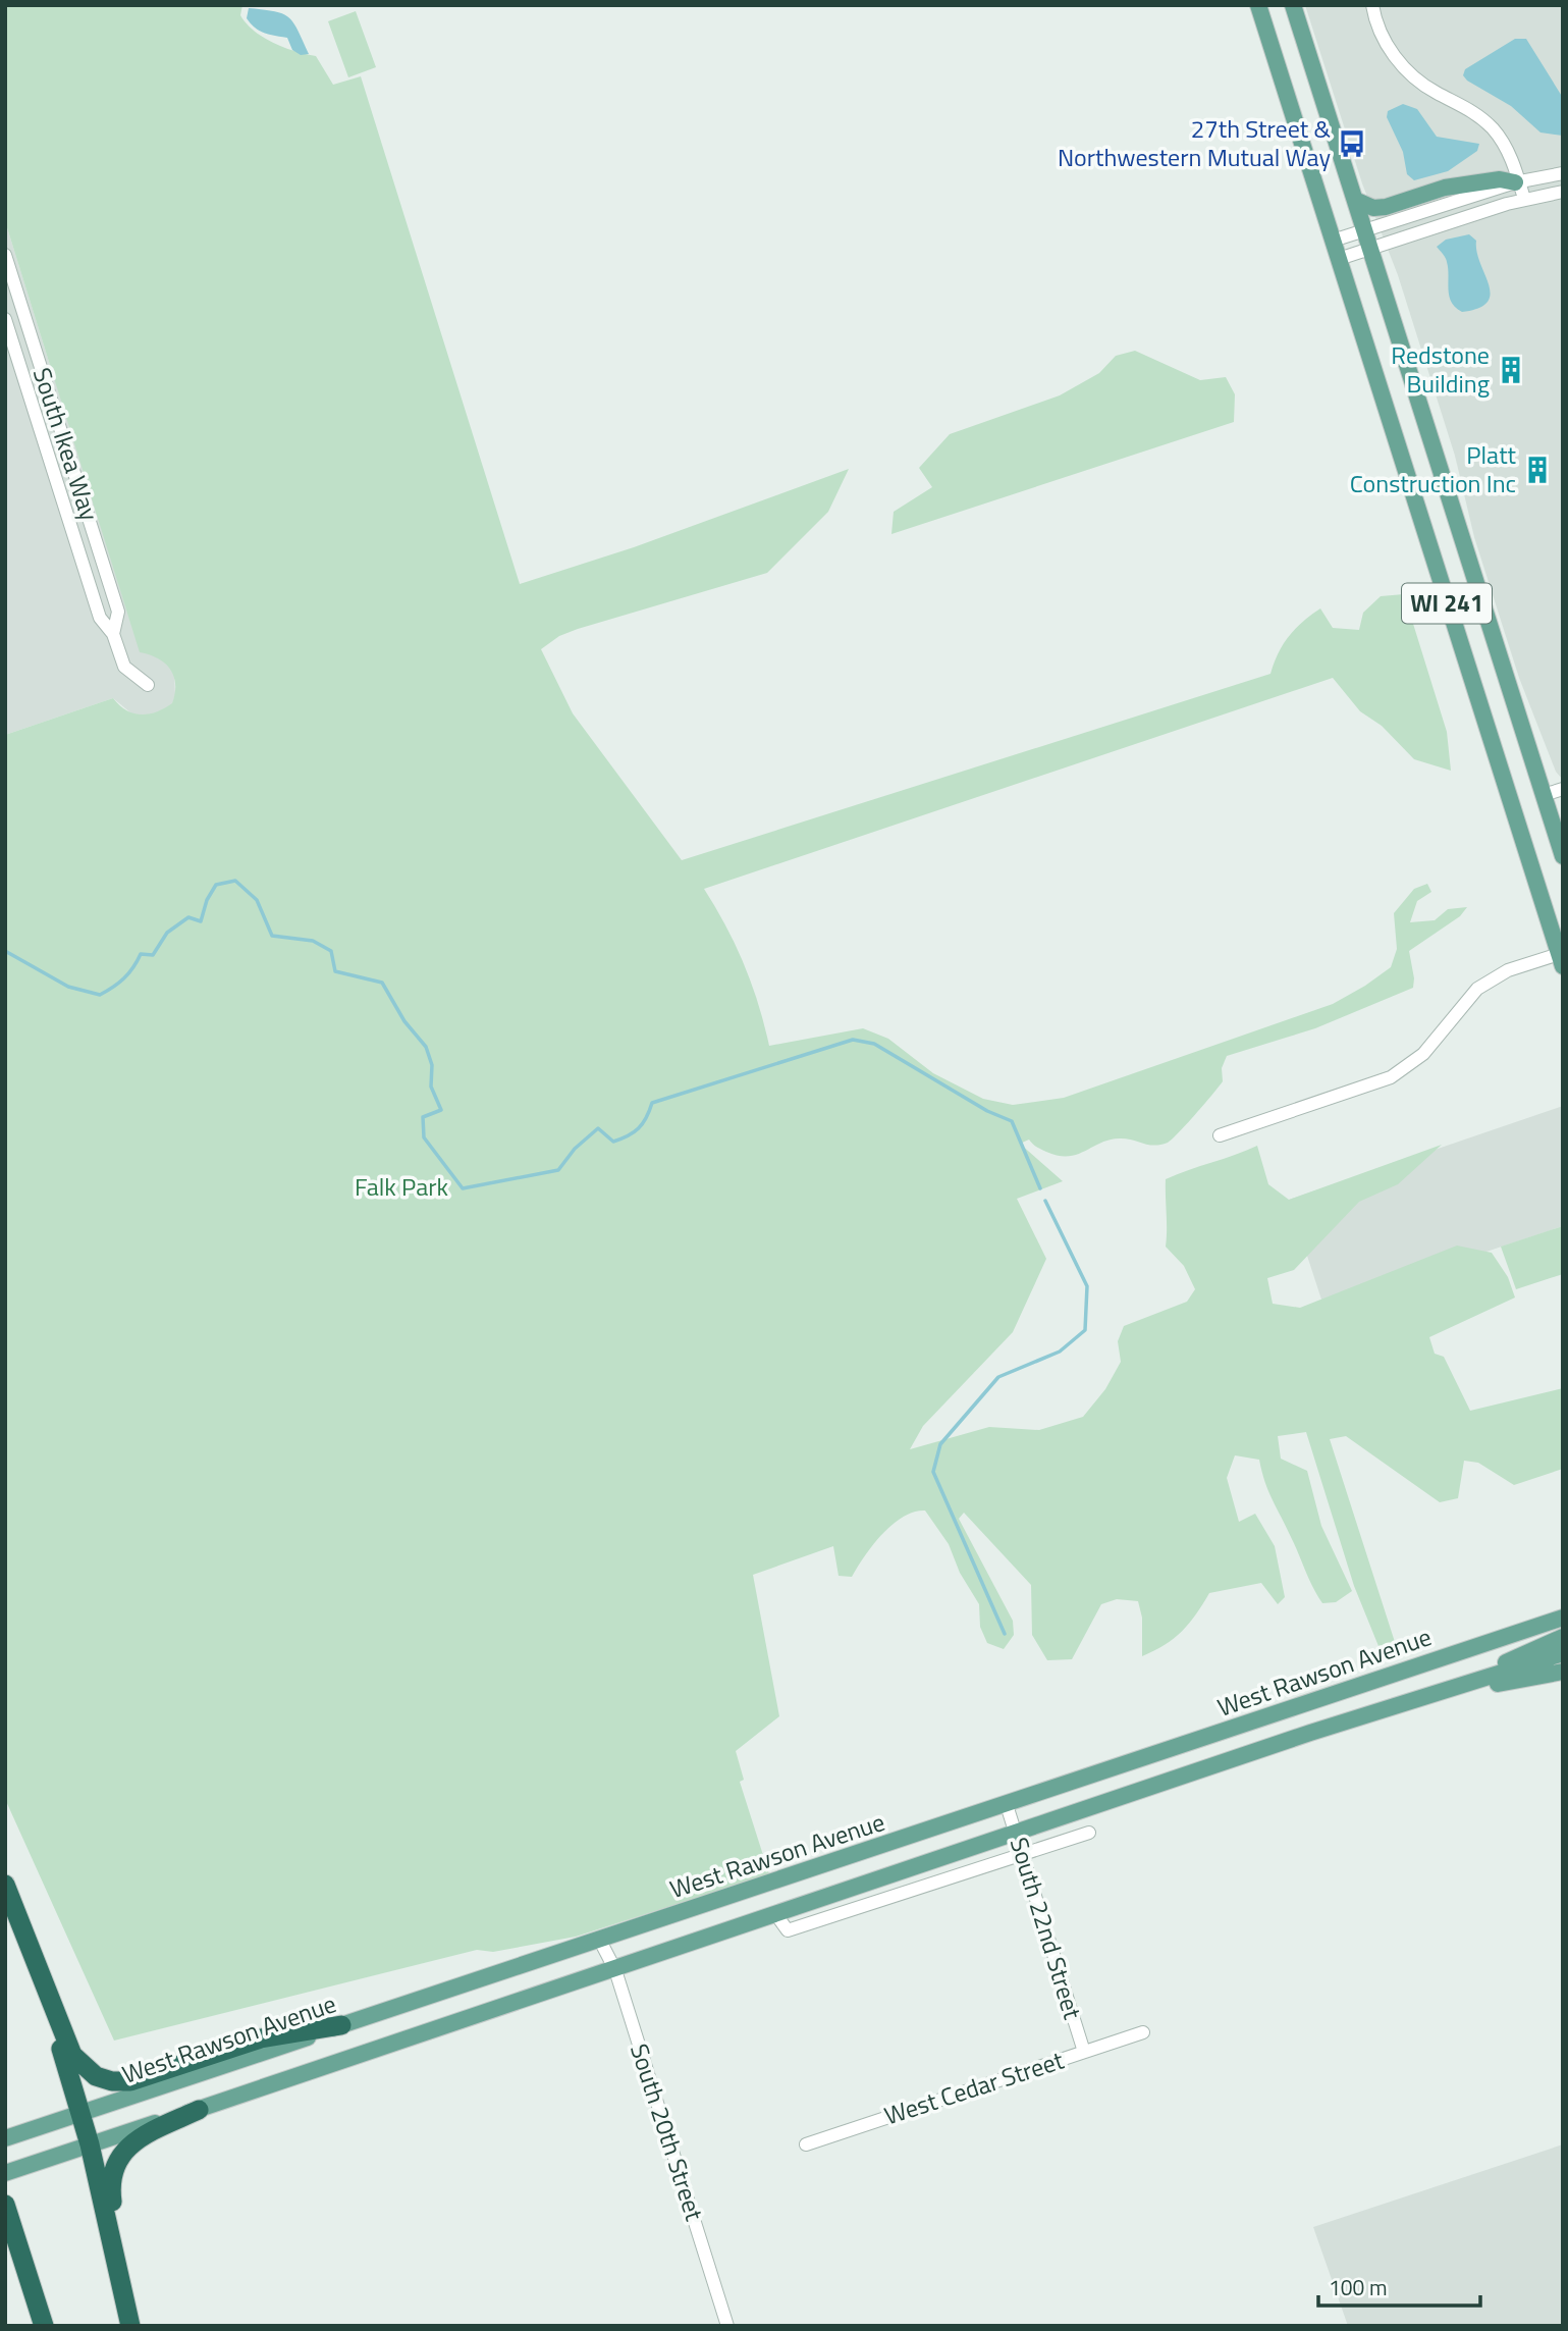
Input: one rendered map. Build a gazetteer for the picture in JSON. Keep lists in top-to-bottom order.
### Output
{
  "streets": {
    "main road": ["WI 241", "West Rawson Avenue"],
    "street": [
      "South Ikea Way",
      "South 22nd Street",
      "West Cedar Street",
      "South 20th Street"
    ]
  },
  "crossings": [
    ["West Rawson Avenue", "South 22nd Street"],
    ["West Rawson Avenue", "South 20th Street"],
    ["South 22nd Street", "West Cedar Street"]
  ],
  "parks": ["Falk Park"],
  "places": {
    "bus stop": ["27th Street & Northwestern Mutual Way"],
    "building": ["Redstone Building", "Platt Construction Inc"]
  },
  "scale_bar": "100 m"
}
